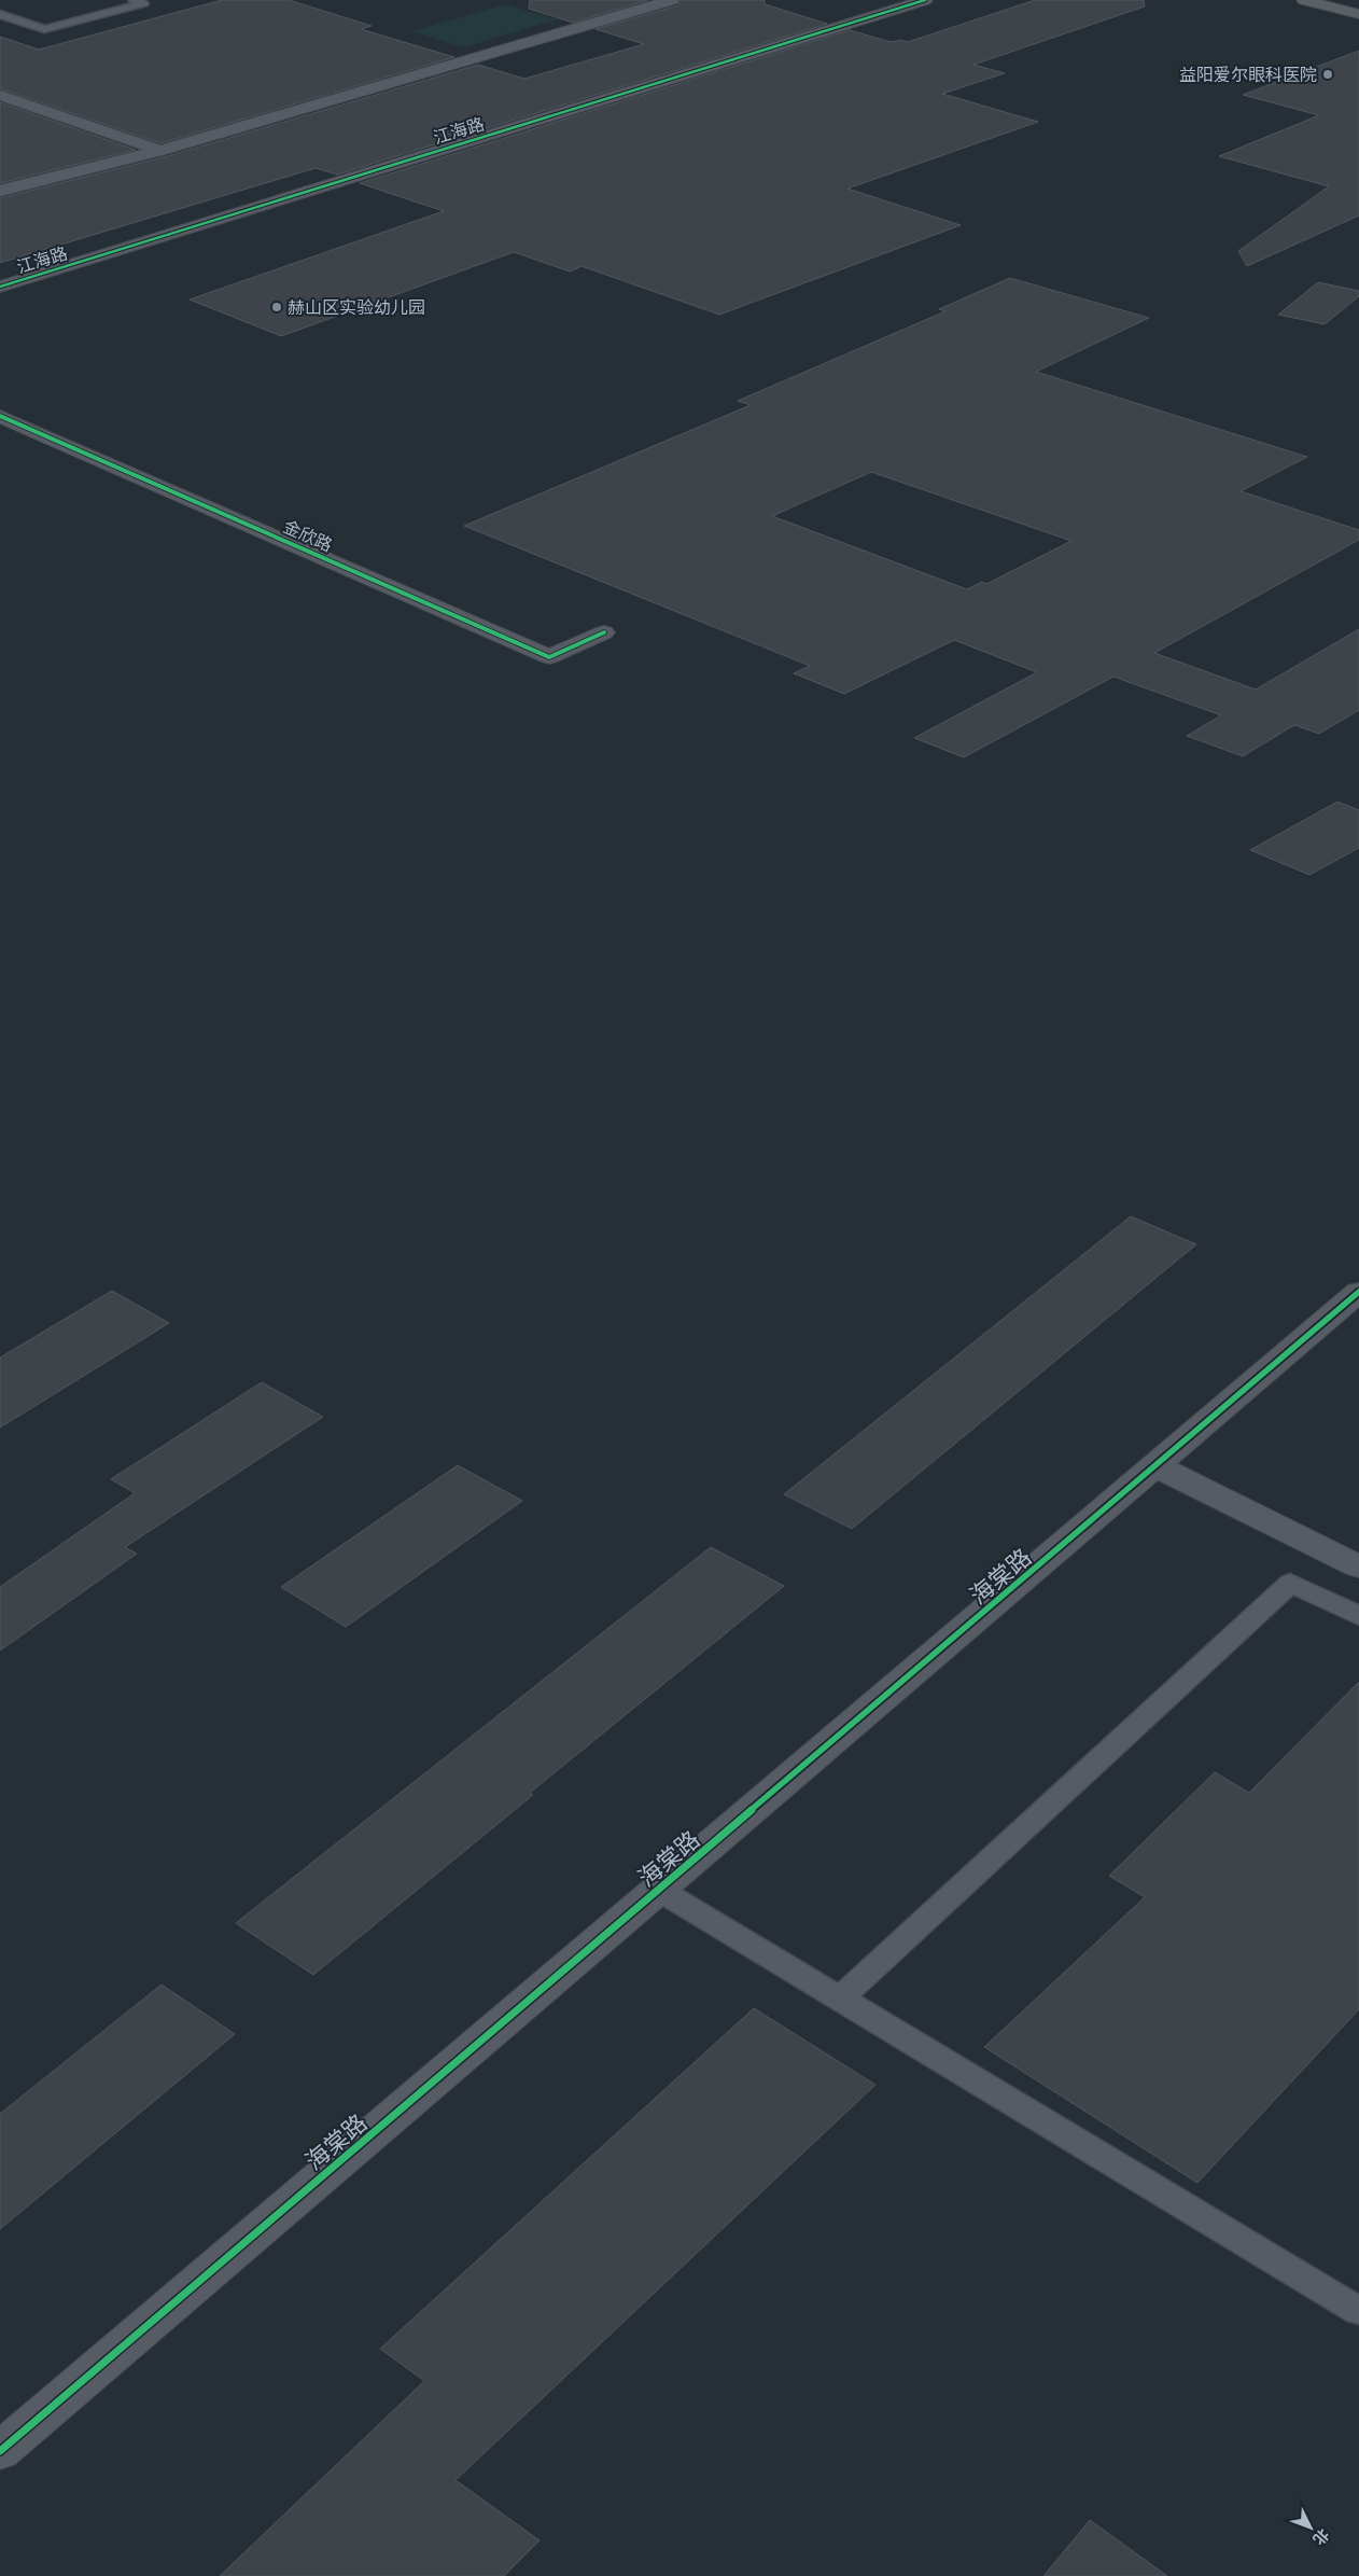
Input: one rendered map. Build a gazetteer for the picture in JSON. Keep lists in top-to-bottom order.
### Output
{
  "streets": {
    "street": ["江海路", "金欣路", "海棠路"]
  },
  "places": ["益阳爱尔眼科医院", "赫山区实验幼儿园"],
  "north": "bottom right"
}
